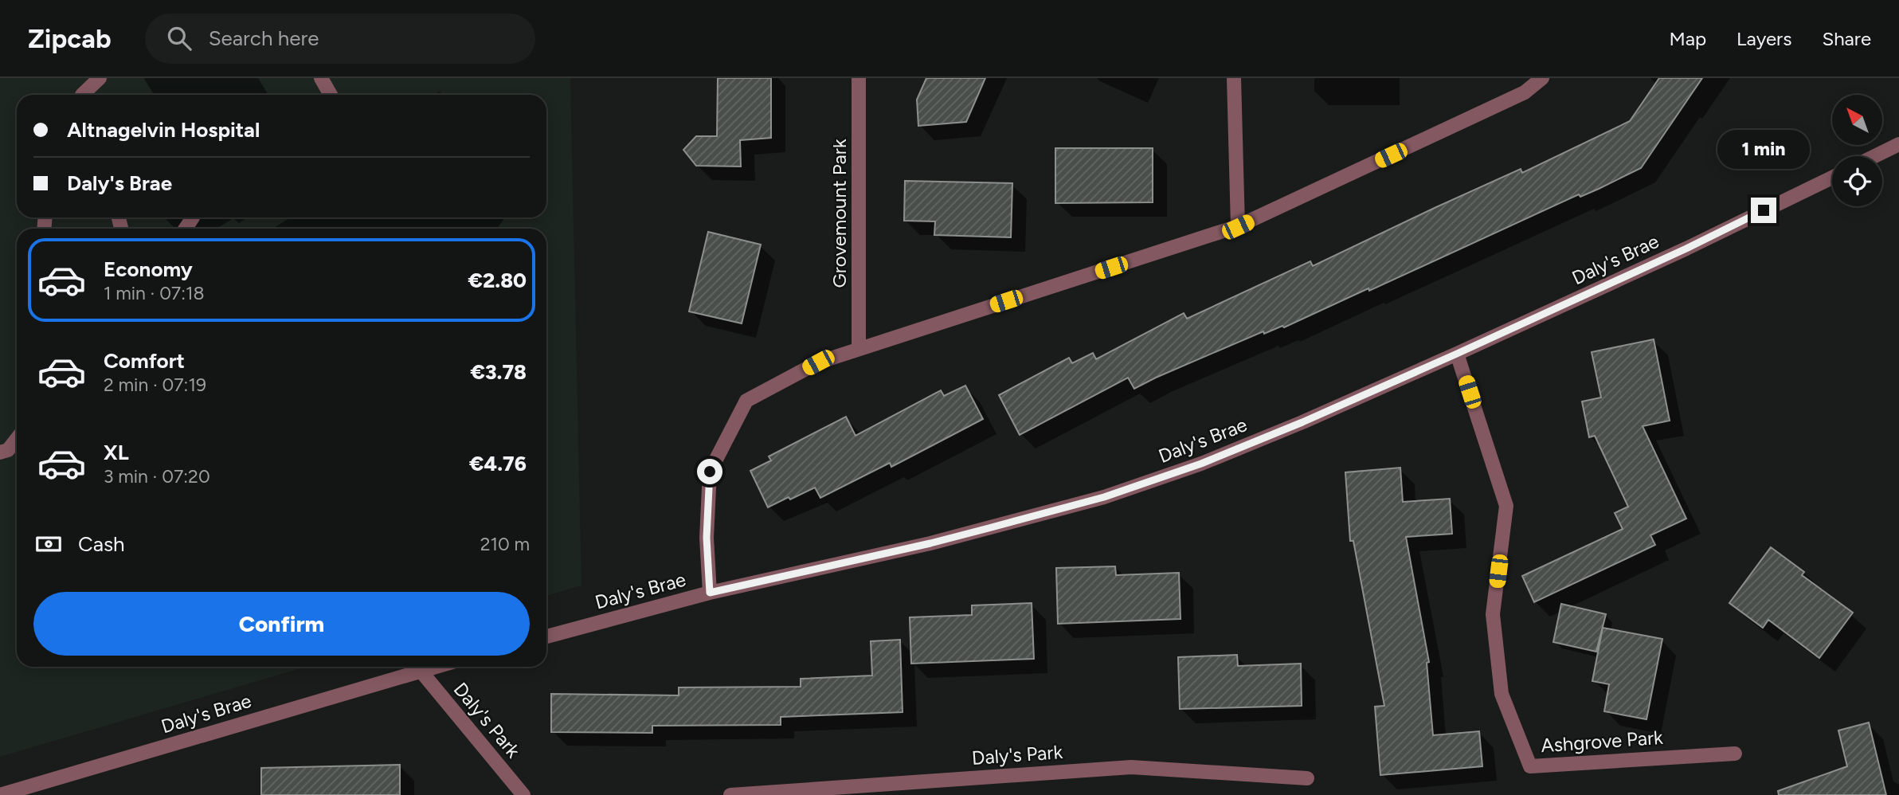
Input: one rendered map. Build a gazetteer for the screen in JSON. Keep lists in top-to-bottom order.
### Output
{
  "streets": {
    "street": [
      "Grovemount Park",
      "Daly's Brae",
      "Daly's Park",
      "Ashgrove Park"
    ]
  },
  "crossings": [
    ["Daly's Brae", "Daly's Park"],
    ["Daly's Brae", "Ashgrove Park"]
  ],
  "north": "top left",
  "page": {
    "header": "Zipcab",
    "search": "Search here",
    "nav": ["Map", "Layers", "Share"],
    "banner": ["Altnagelvin Hospital", "Daly's Brae"],
    "bubble": "1 min",
    "list": [
      {
        "name": "Economy",
        "note": "1 min · 07:18",
        "value": "€2.80"
      },
      {
        "name": "Comfort",
        "note": "2 min · 07:19",
        "value": "€3.78"
      },
      {
        "name": "XL",
        "note": "3 min · 07:20",
        "value": "€4.76"
      }
    ],
    "pay": ["Cash", "210 m"],
    "buttons": "Confirm"
  }
}
